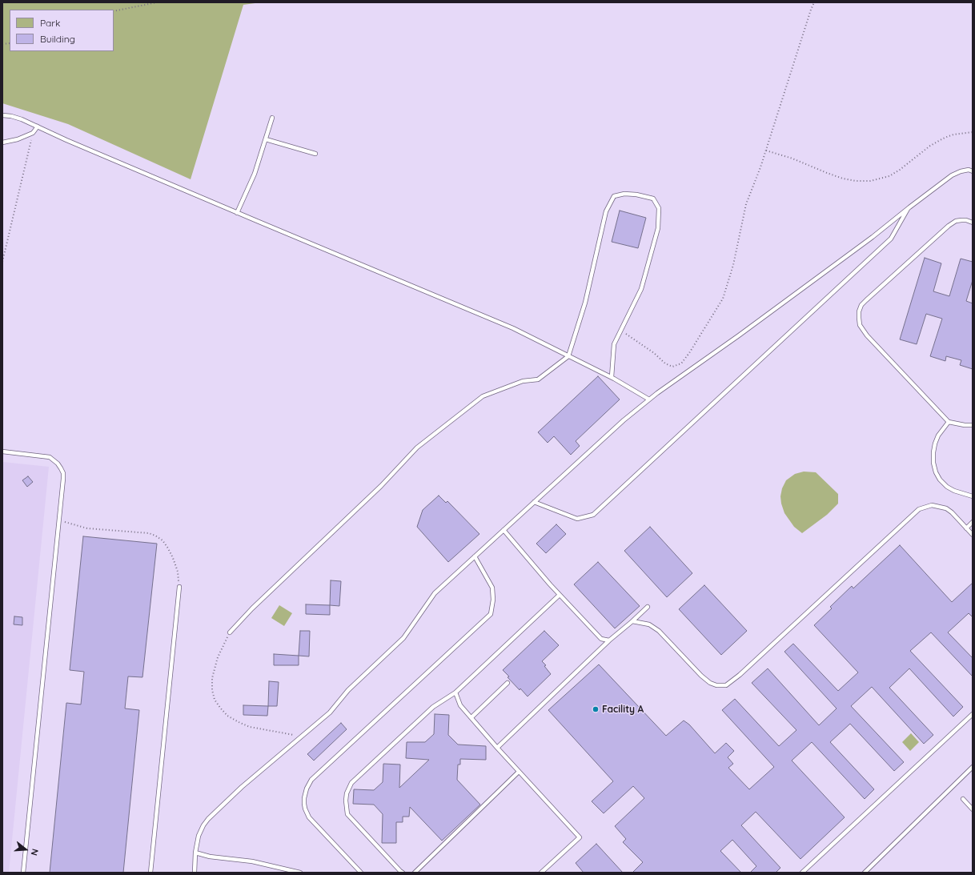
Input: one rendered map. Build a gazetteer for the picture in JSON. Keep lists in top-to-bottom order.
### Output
{
  "places": ["Facility A"],
  "legend": ["Park", "Building"],
  "north": "right"
}
